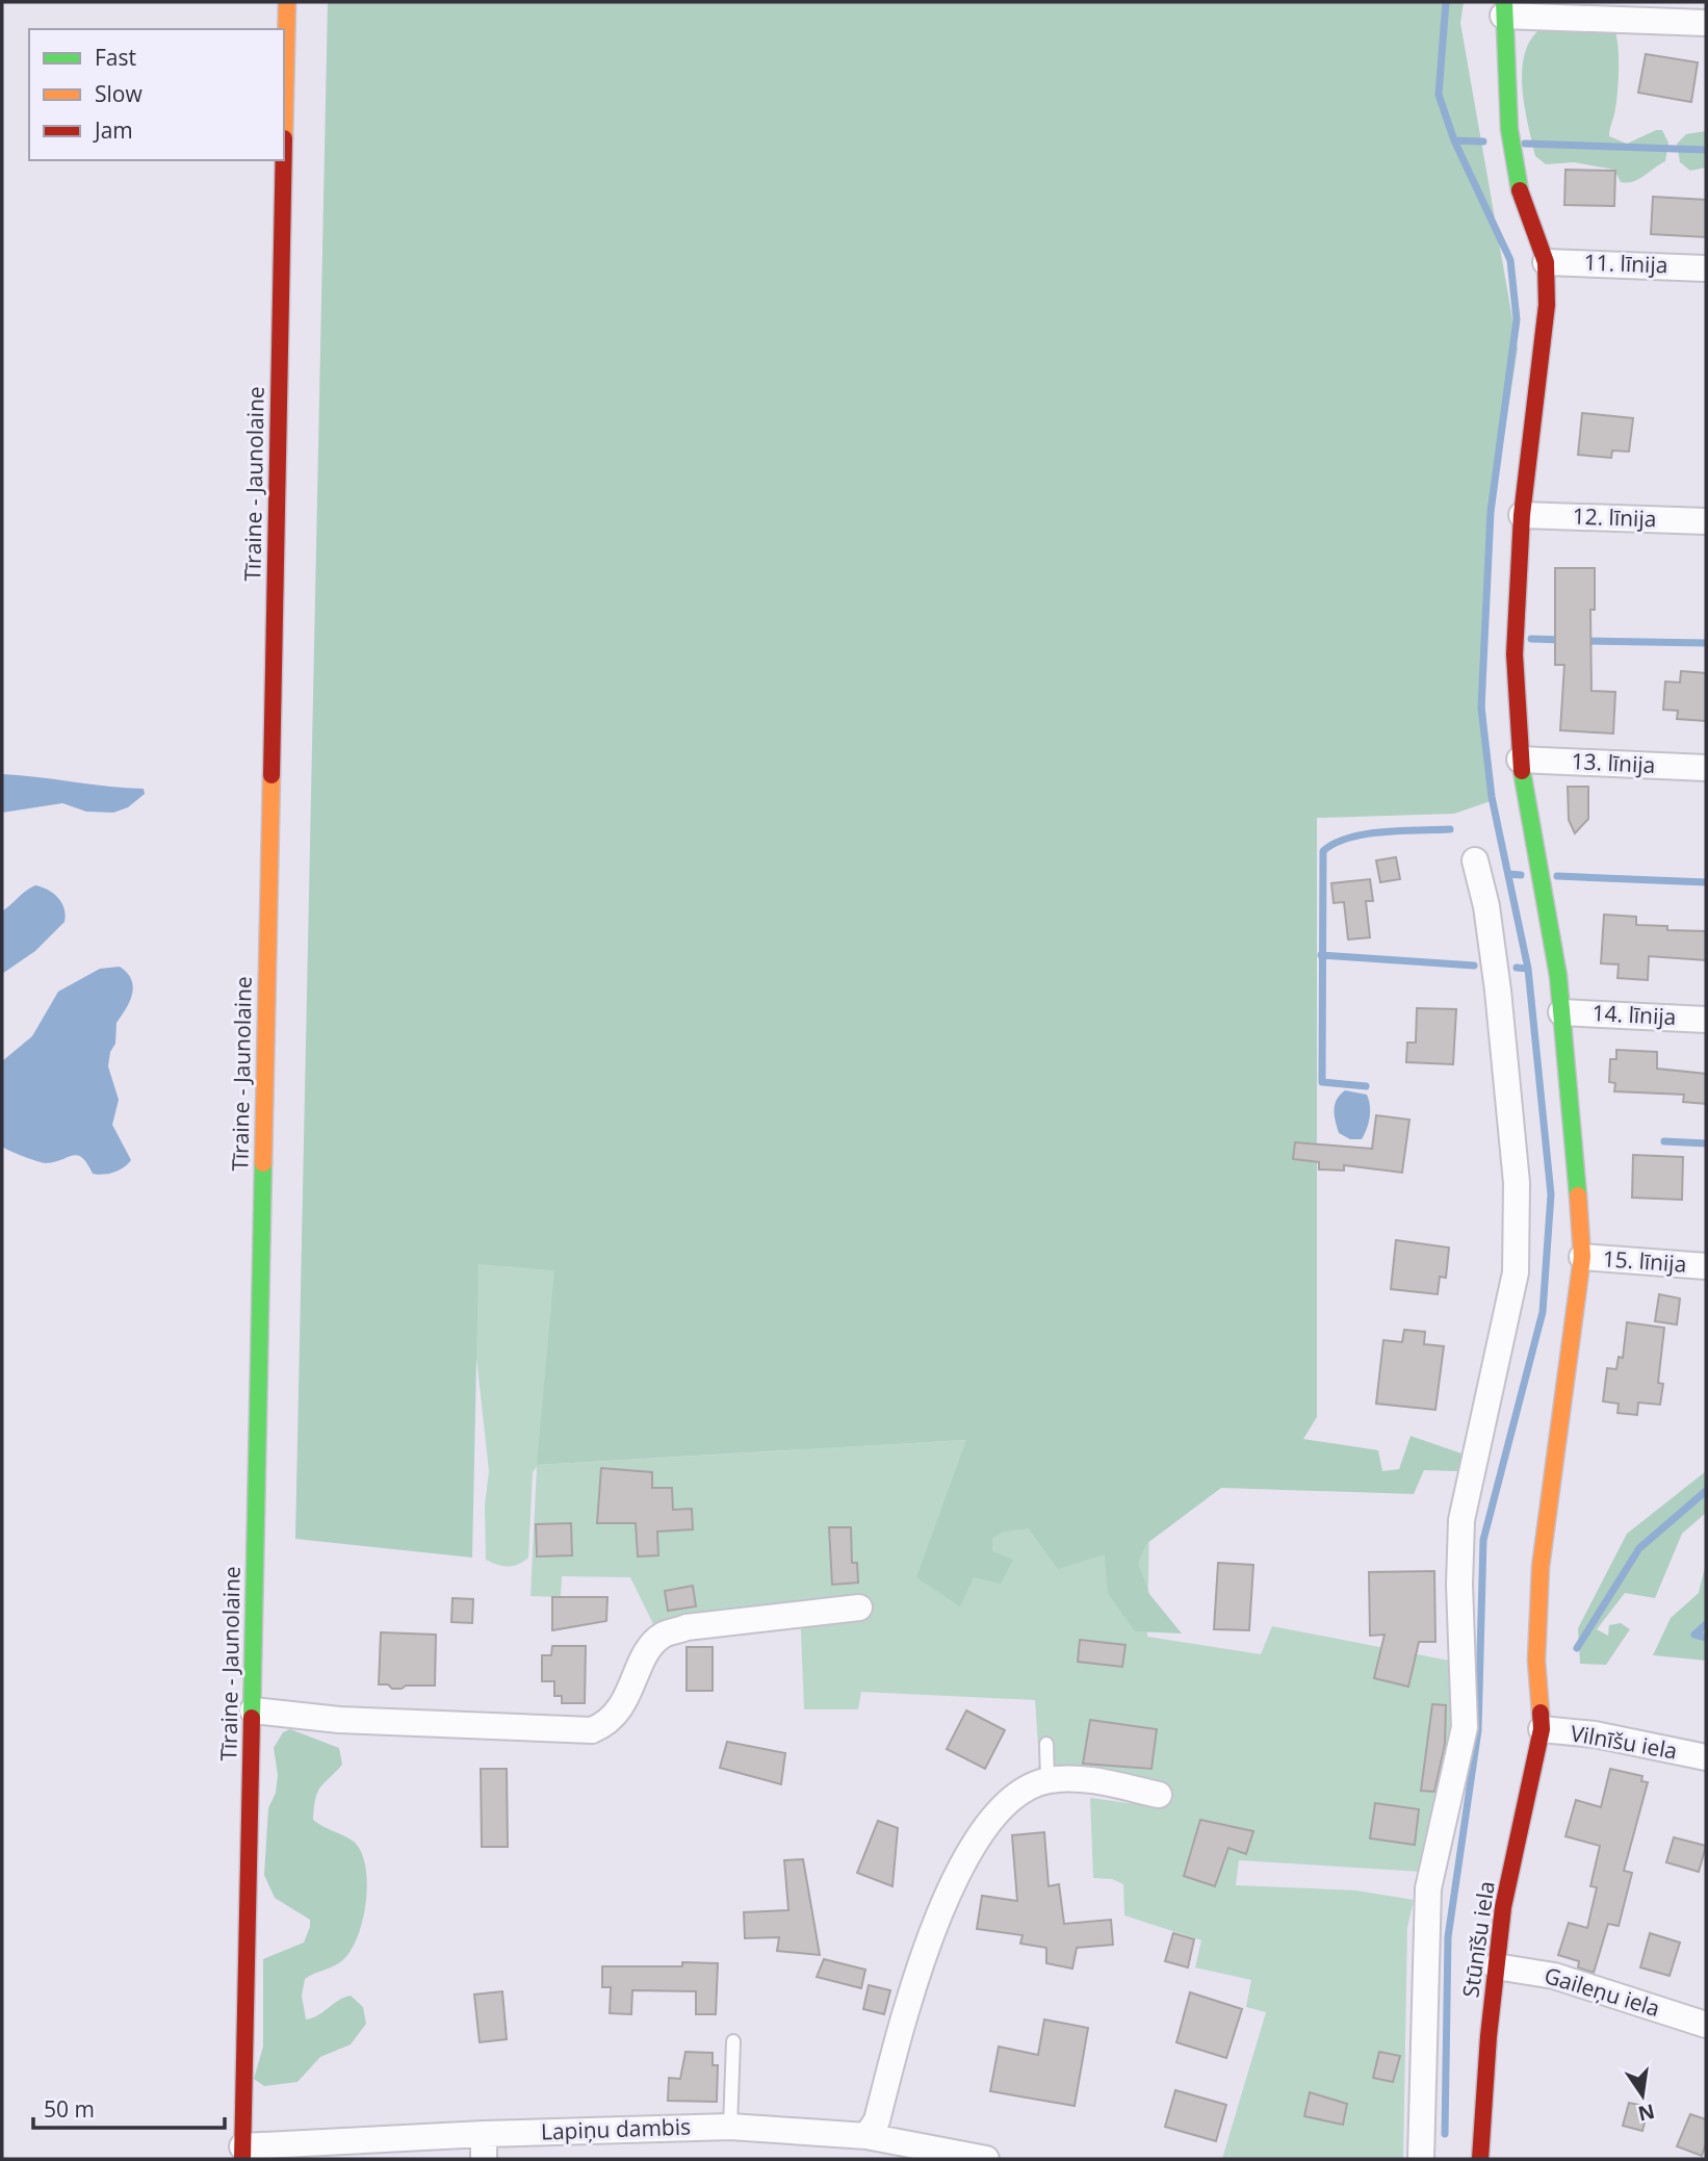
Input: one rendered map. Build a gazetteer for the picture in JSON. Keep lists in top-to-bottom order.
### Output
{
  "streets": {
    "street": [
      "11. līnija",
      "Tīraine - Jaunolaine",
      "12. līnija",
      "13. līnija",
      "14. līnija",
      "15. līnija",
      "Vilnīšu iela",
      "Stūnīšu iela",
      "Gaileņu iela",
      "Lapiņu dambis"
    ]
  },
  "crossings": [
    ["11. līnija", "Stūnīšu iela"],
    ["Tīraine - Jaunolaine", "Lapiņu dambis"],
    ["12. līnija", "Stūnīšu iela"],
    ["13. līnija", "Stūnīšu iela"],
    ["14. līnija", "Stūnīšu iela"],
    ["15. līnija", "Stūnīšu iela"],
    ["Vilnīšu iela", "Stūnīšu iela"],
    ["Stūnīšu iela", "Gaileņu iela"]
  ],
  "legend": ["Fast", "Slow", "Jam"],
  "scale_bar": "50 m",
  "north": "bottom"
}
